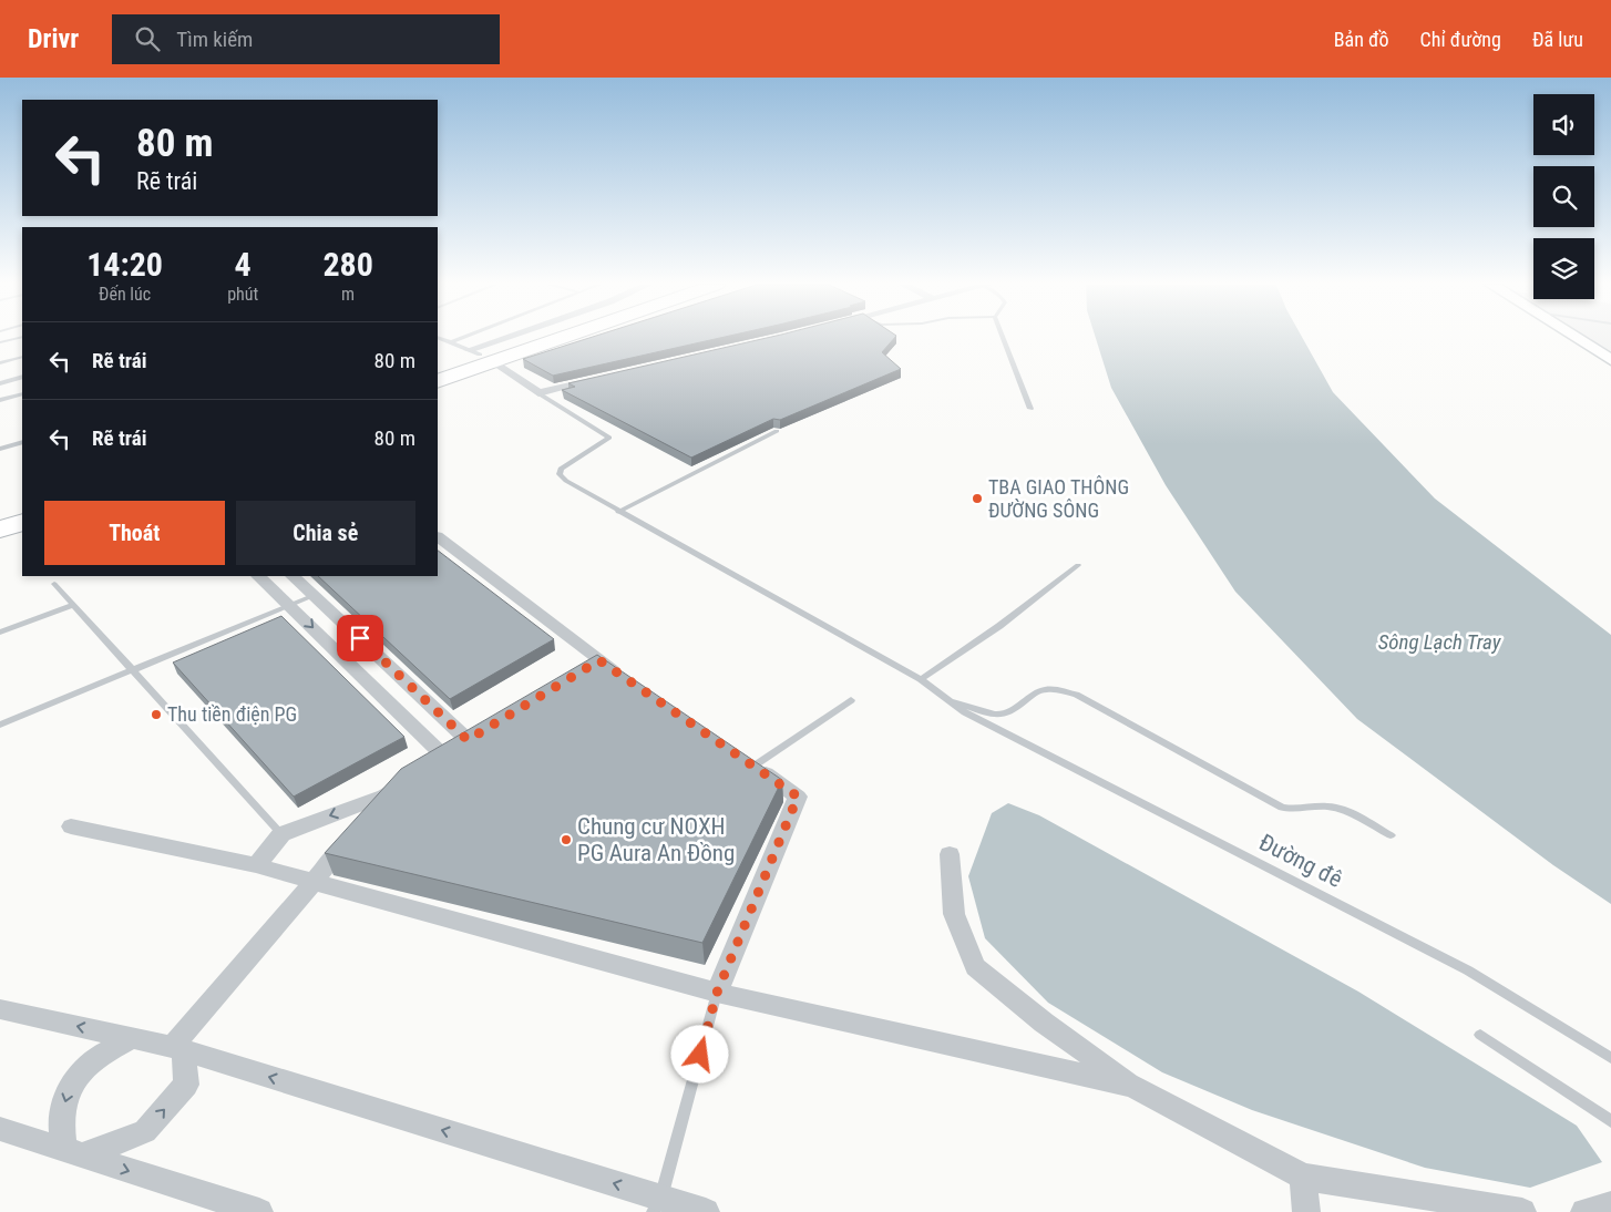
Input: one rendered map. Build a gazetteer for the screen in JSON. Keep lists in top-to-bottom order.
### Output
{
  "streets": {
    "lane": ["Đường đê"]
  },
  "water": ["Sông Lạch Tray"],
  "places": ["TBA GIAO THÔNG ĐƯỜNG SÔNG", "Thu tiền điện PG", "Chung cư NOXH PG Aura An Đồng"],
  "page": {
    "header": "Drivr",
    "search": "Tìm kiếm",
    "nav": ["Bản đồ", "Chỉ đường", "Đã lưu"],
    "turn": ["80 m", "Rẽ trái"],
    "eta": [
      "14:20",
      "Đến lúc",
      "4",
      "phút",
      "280",
      "m"
    ],
    "list": [
      {
        "name": "Rẽ trái",
        "value": "80 m"
      },
      {
        "name": "Rẽ trái",
        "value": "80 m"
      }
    ],
    "buttons": ["Thoát", "Chia sẻ"]
  }
}
